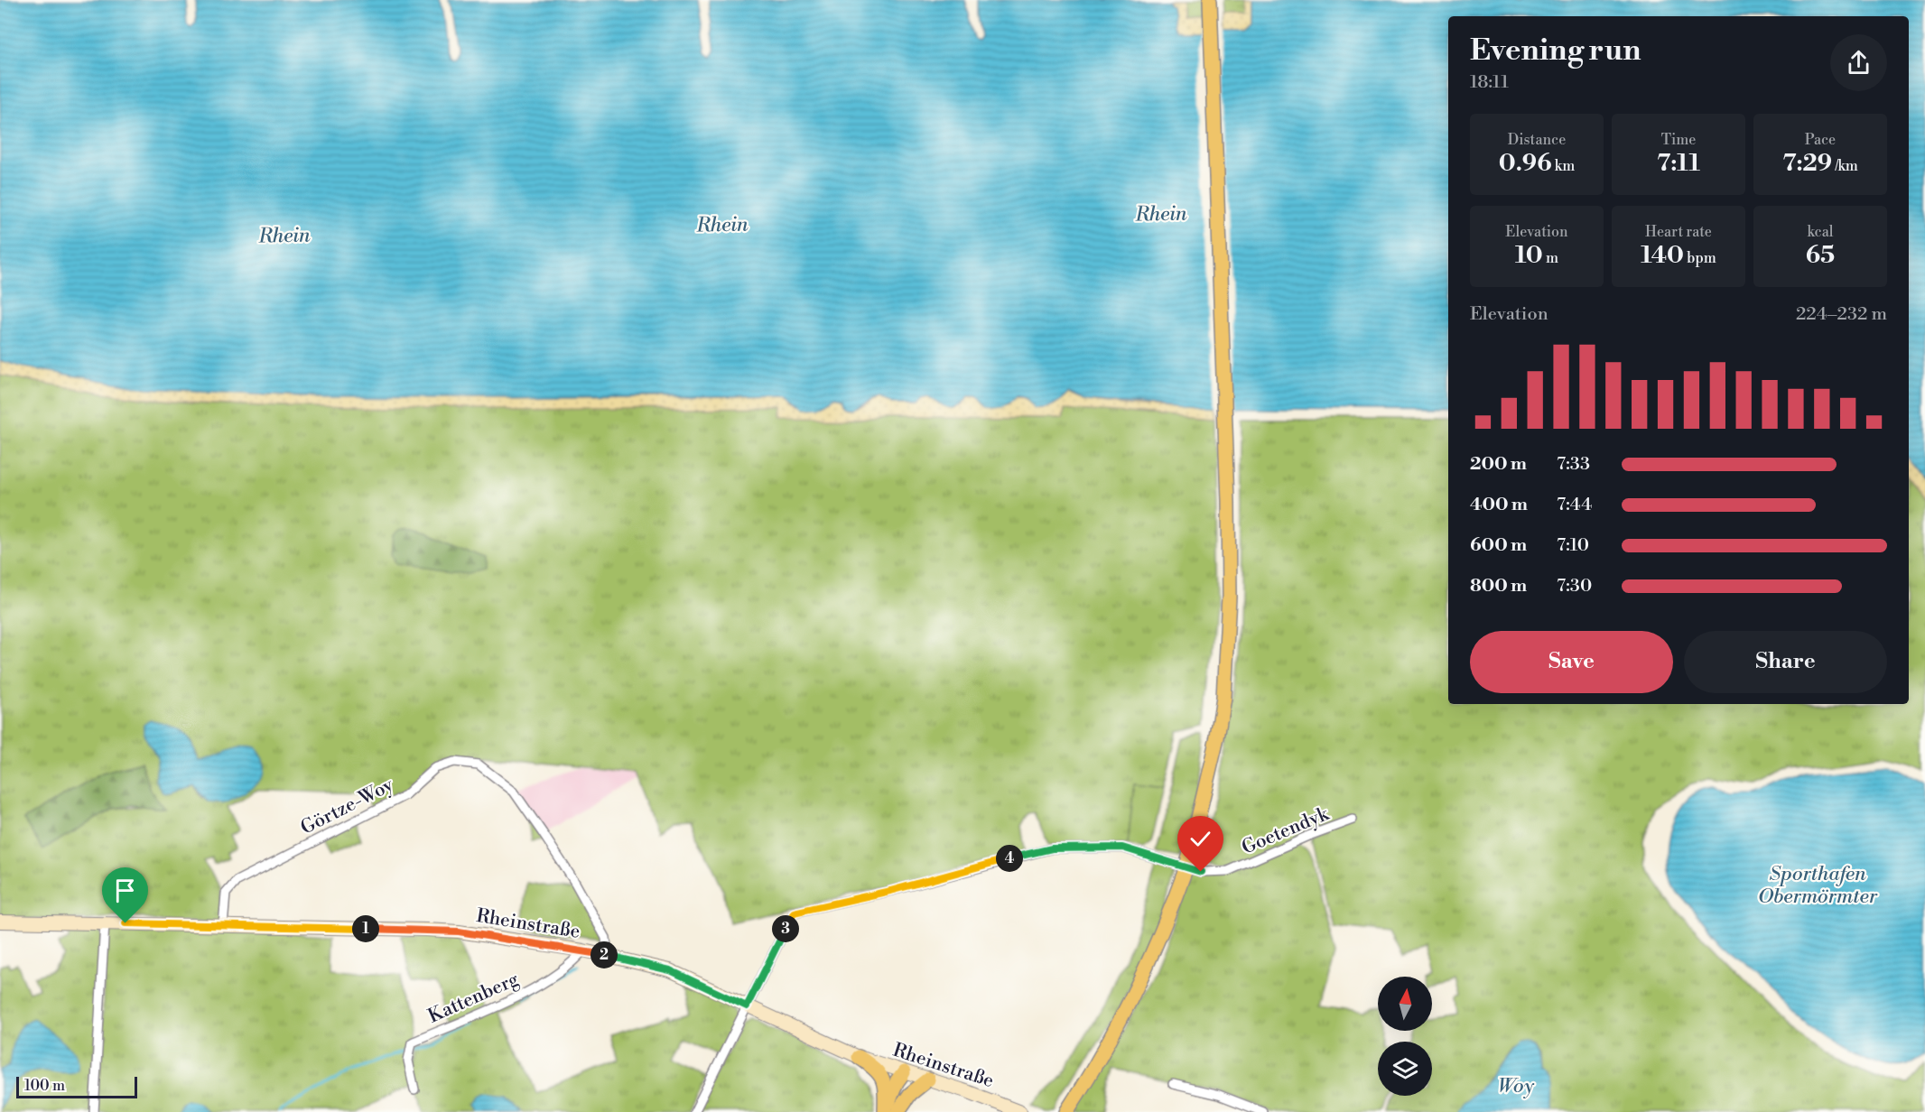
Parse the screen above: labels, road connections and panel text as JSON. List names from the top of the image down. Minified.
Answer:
{"streets":{"main road":["Rheinstraße"],"street":["Görtze-Woy","Goetendyk","Kattenberg"]},"crossings":[["Görtze-Woy","Rheinstraße"],["Goetendyk","Rheinstraße"],["Rheinstraße","Kattenberg"]],"water":["Rhein","Sporthafen Obermörmter","Woy"],"scale_bar":"100 m","north":"top","page":{"heading":["Evening run","18:11"],"stats":[["Distance","0.96 km"],["Time","7:11"],["Pace","7:29 /km"],["Elevation","10 m"],["Heart rate","140 bpm"],["kcal","65"]],"chart":["Elevation","224–232 m"],"list":[{"name":"200 m","note":"7:33"},{"name":"400 m","note":"7:44"},{"name":"600 m","note":"7:10"},{"name":"800 m","note":"7:30"}],"buttons":["Save","Share"],"pins":["4","1","3","2"],"scale":"100 m"}}
